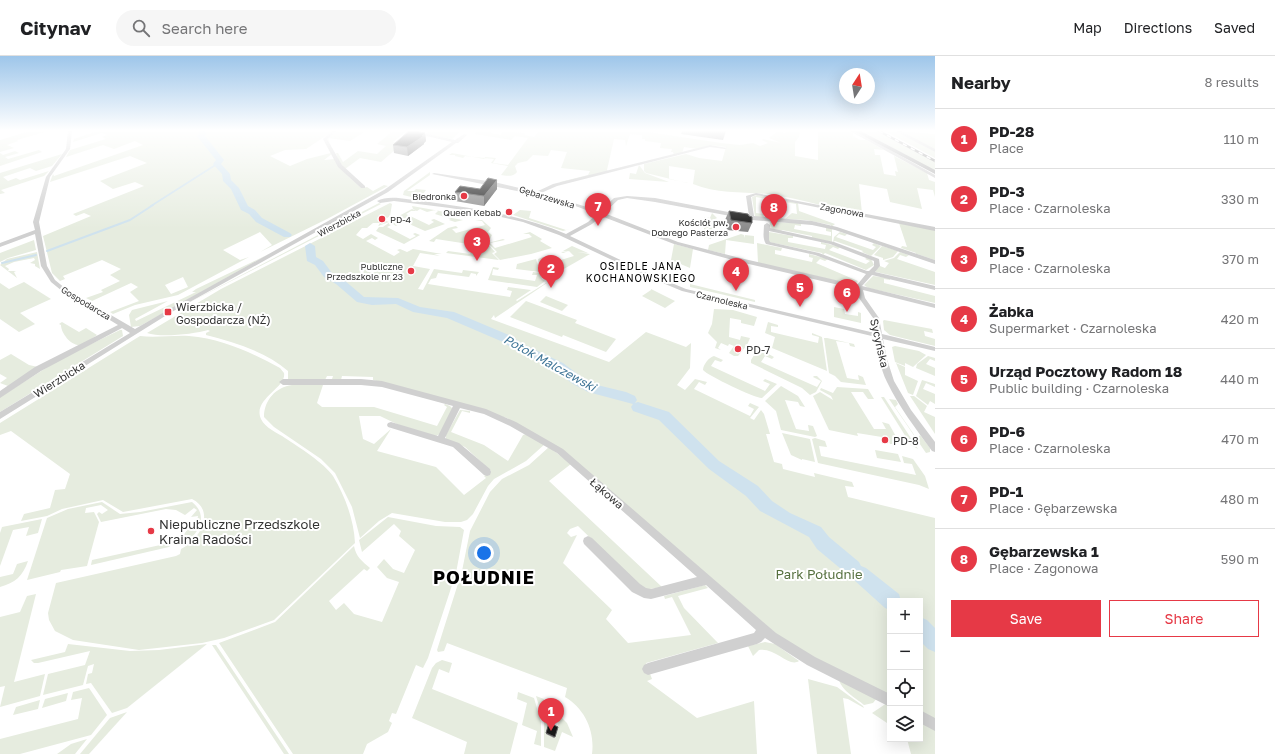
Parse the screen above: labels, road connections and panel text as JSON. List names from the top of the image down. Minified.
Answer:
{"streets":{"street":["Gębarzewska","Zagonowa","Wierzbicka","Czarnoleska","Gospodarcza","Sycyńska","Łąkowa"]},"crossings":[["Gębarzewska","Sycyńska"],["Wierzbicka","Czarnoleska"],["Wierzbicka","Gospodarcza"],["Czarnoleska","Sycyńska"]],"districts":["OSIEDLE JANA KOCHANOWSKIEGO","POŁUDNIE"],"water":["Potok Malczewski"],"parks":["Park Południe"],"places":{"other":["Biedronka","Queen Kebab","PD-4","Kościół pw. Dobrego Pasterza","Publiczne Przedszkole nr 23","PD-7","PD-8","Niepubliczne Przedszkole Kraina Radości"],"transit":["Wierzbicka / Gospodarcza (NŻ)"]},"north":"top","page":{"header":"Citynav","search":"Search here","nav":["Map","Directions","Saved"],"heading":["Nearby","8 results"],"list":[{"mark":"1","name":"PD-28","note":"Place","value":"110 m"},{"mark":"2","name":"PD-3","note":"Place · Czarnoleska","value":"330 m"},{"mark":"3","name":"PD-5","note":"Place · Czarnoleska","value":"370 m"},{"mark":"4","name":"Żabka","note":"Supermarket · Czarnoleska","value":"420 m"},{"mark":"5","name":"Urząd Pocztowy Radom 18","note":"Public building · Czarnoleska","value":"440 m"},{"mark":"6","name":"PD-6","note":"Place · Czarnoleska","value":"470 m"},{"mark":"7","name":"PD-1","note":"Place · Gębarzewska","value":"480 m"},{"mark":"8","name":"Gębarzewska 1","note":"Place · Zagonowa","value":"590 m"}],"pins":["7","8","3","2","4","5","6","1"],"buttons":["Save","Share"],"map_buttons":["+","−"]}}
